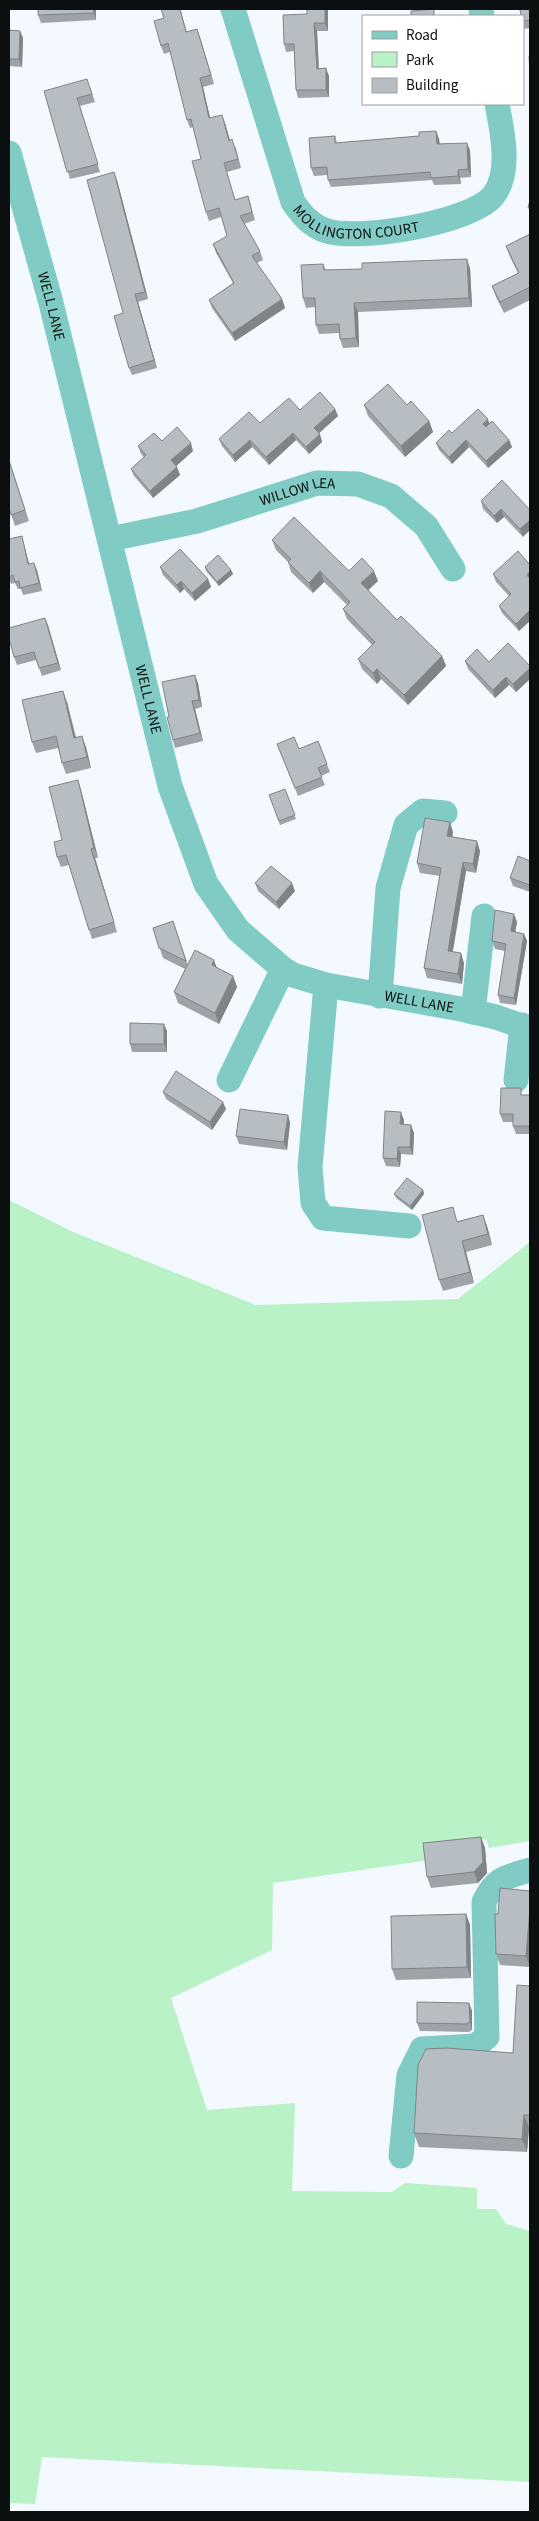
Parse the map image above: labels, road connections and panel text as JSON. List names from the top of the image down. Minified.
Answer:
{"streets":{"street":["MOLLINGTON COURT","WELL LANE","WILLOW LEA"]},"crossings":[["WELL LANE","WILLOW LEA"]],"legend":["Road","Park","Building"]}
